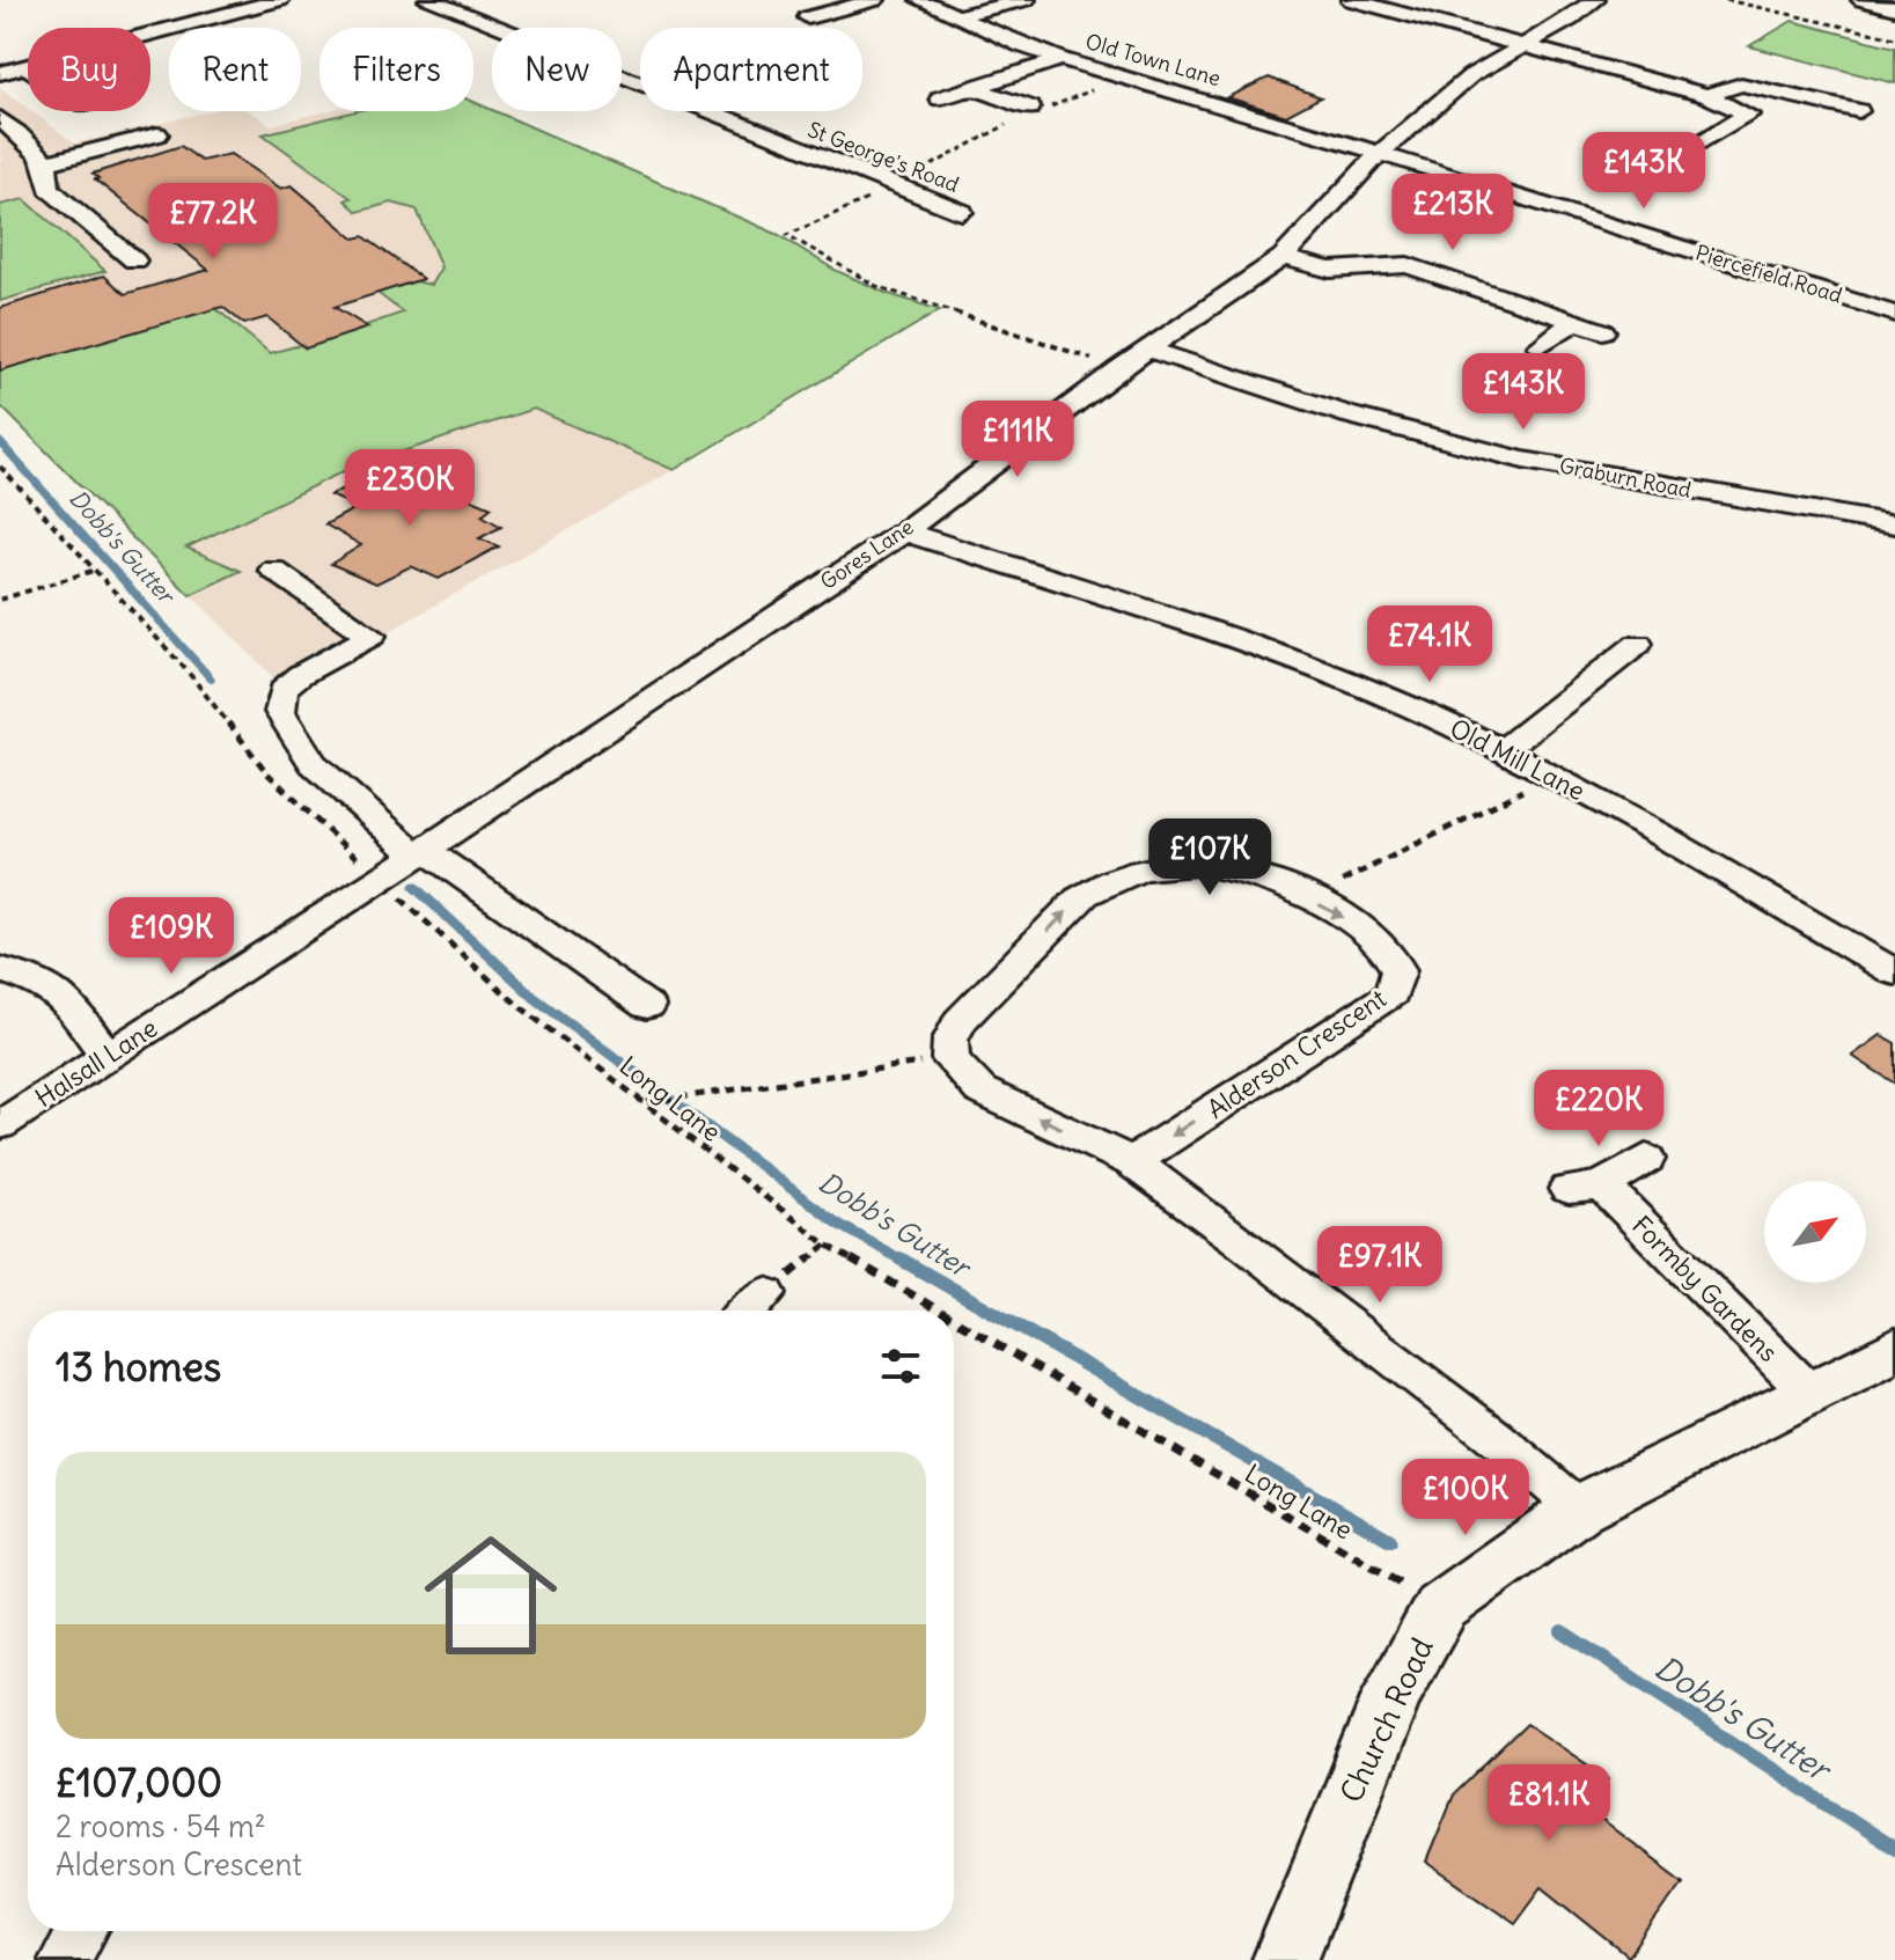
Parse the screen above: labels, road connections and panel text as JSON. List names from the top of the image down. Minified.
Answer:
{"streets":{"main road":["Church Road"],"street":["Old Town Lane","St George's Road","Piercefield Road","Graburn Road","Gores Lane","Old Mill Lane","Alderson Crescent","Halsall Lane","Formby Gardens"],"path":["Long Lane"]},"crossings":[["Old Town Lane","Piercefield Road"],["Old Town Lane","Gores Lane"],["Piercefield Road","Gores Lane"],["Graburn Road","Gores Lane"],["Gores Lane","Old Mill Lane"],["Gores Lane","Halsall Lane"],["Gores Lane","Long Lane"],["Halsall Lane","Long Lane"],["Long Lane","Church Road"],["Formby Gardens","Church Road"]],"water":["Dobb's Gutter"],"north":"top right","page":{"chip":["Buy","Rent","Filters","New","Apartment"],"price":["£143K","£213K","£77.2K","£143K","£111K","£230K","£74.1K","£107K","£109K","£220K","£97.1K","£100K","£81.1K"],"heading":"13 homes","list":[{"name":"£107,000","note":"2 rooms · 54 m² · Alderson Crescent"}]}}
